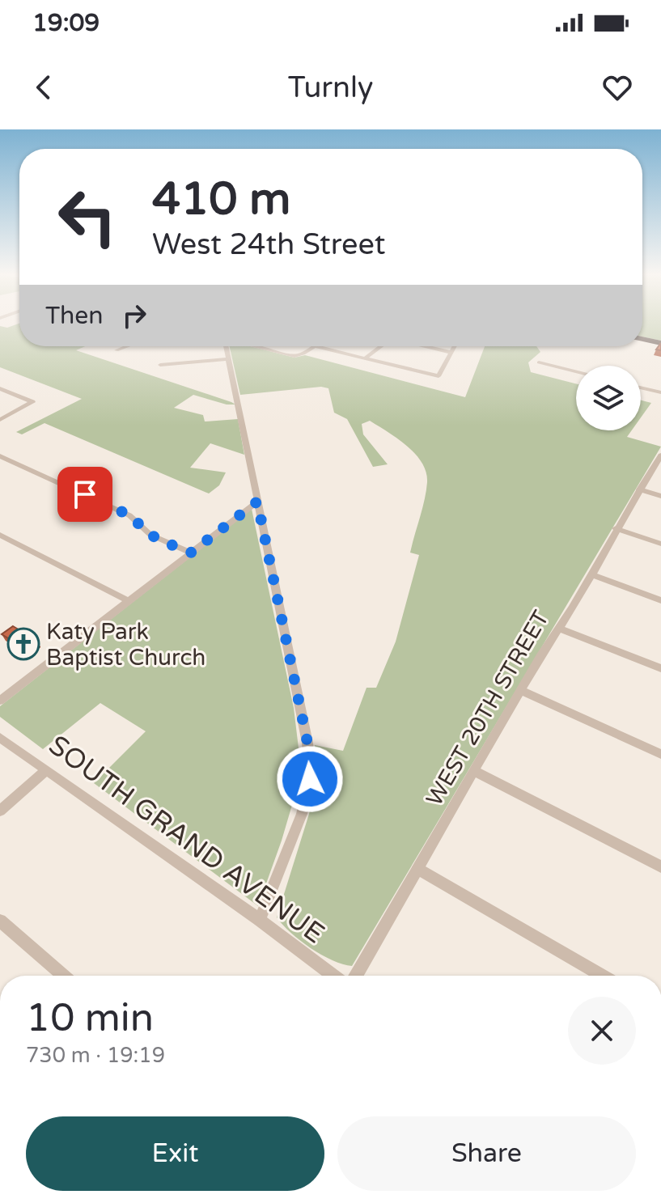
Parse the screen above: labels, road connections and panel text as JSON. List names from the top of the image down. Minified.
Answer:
{"streets":{"street":["WEST 20TH STREET","SOUTH GRAND AVENUE"]},"places":{"church":["Katy Park Baptist Church"]},"page":{"status":"19:09","header":"Turnly","turn":["410 m","West 24th Street"],"then":"Then","heading":["10 min","730 m · 19:19"],"buttons":["Exit","Share"]}}
